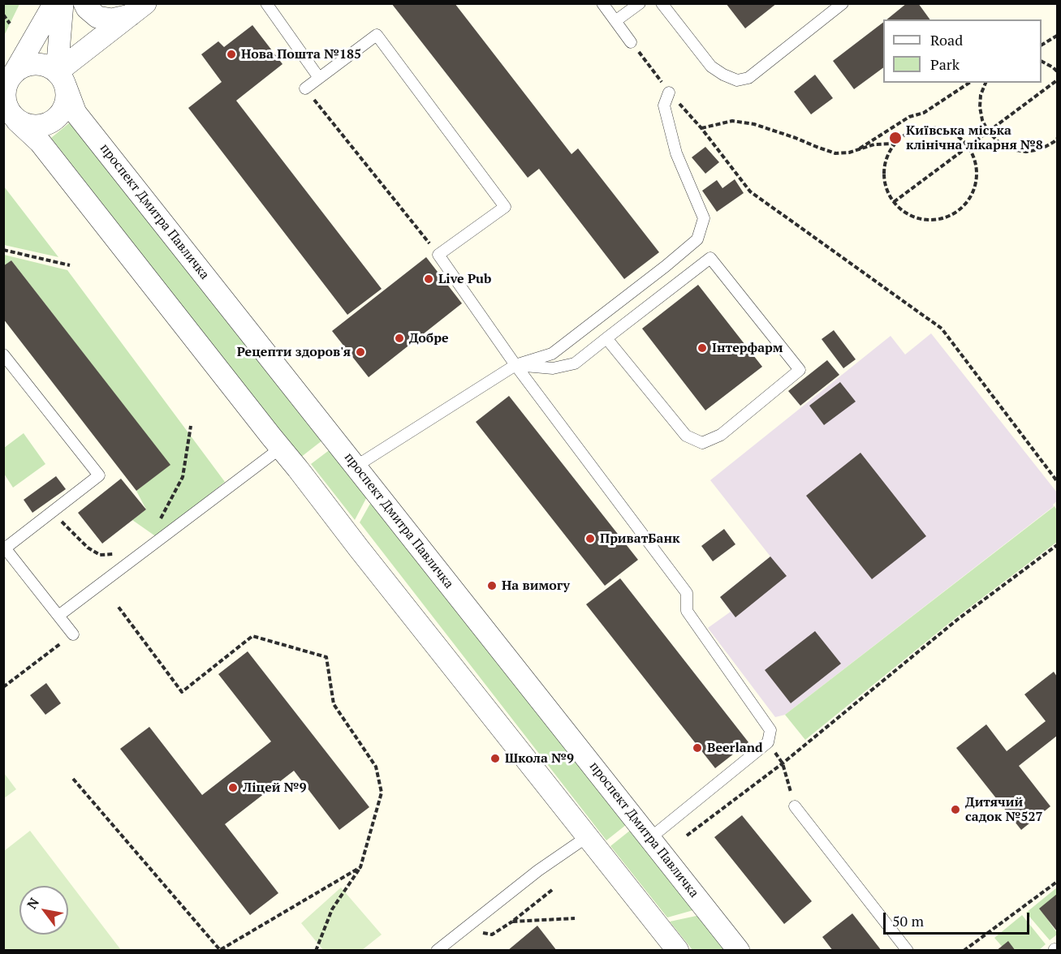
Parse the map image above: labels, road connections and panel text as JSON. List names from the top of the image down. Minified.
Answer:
{"streets":{"street":["проспект Дмитра Павличка"]},"places":["Нова Пошта №185","Київська міська клінічна лікарня №8","Live Pub","Добре","Інтерфарм","Рецепти здоров'я","ПриватБанк","На вимогу","Beerland","Школа №9","Ліцей №9","Дитячий садок №527"],"legend":["Road","Park"],"scale_bar":"50 m","north":"top left"}
